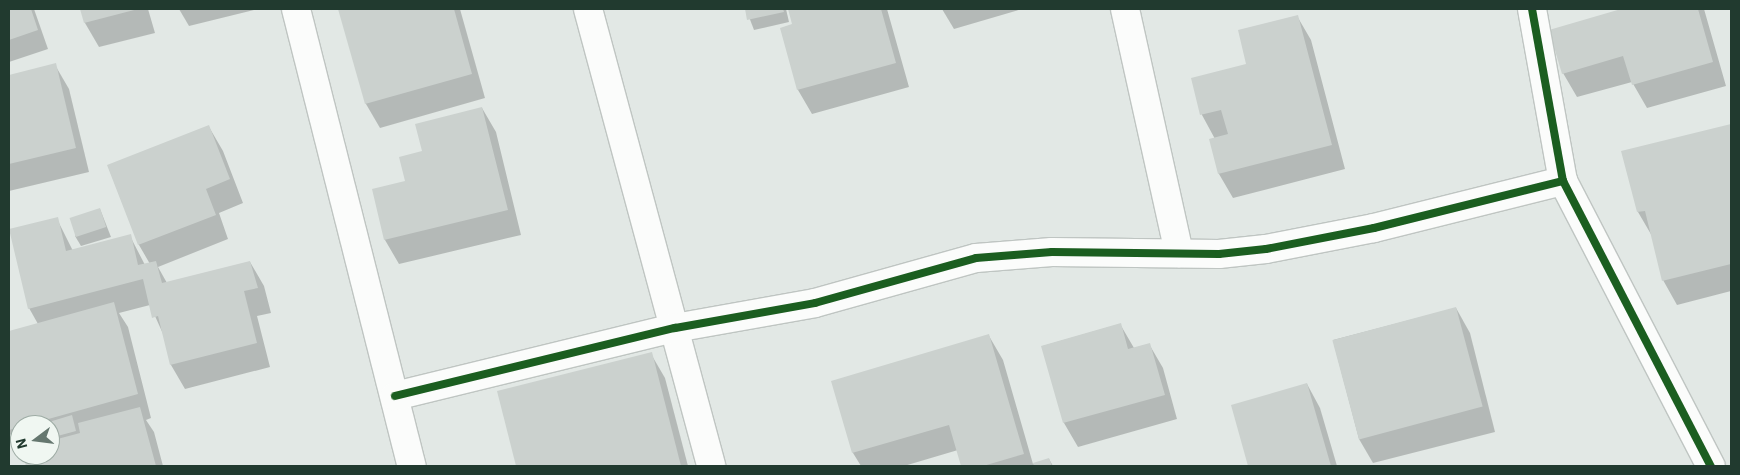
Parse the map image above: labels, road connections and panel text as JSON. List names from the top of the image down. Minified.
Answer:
{"north":"left"}
